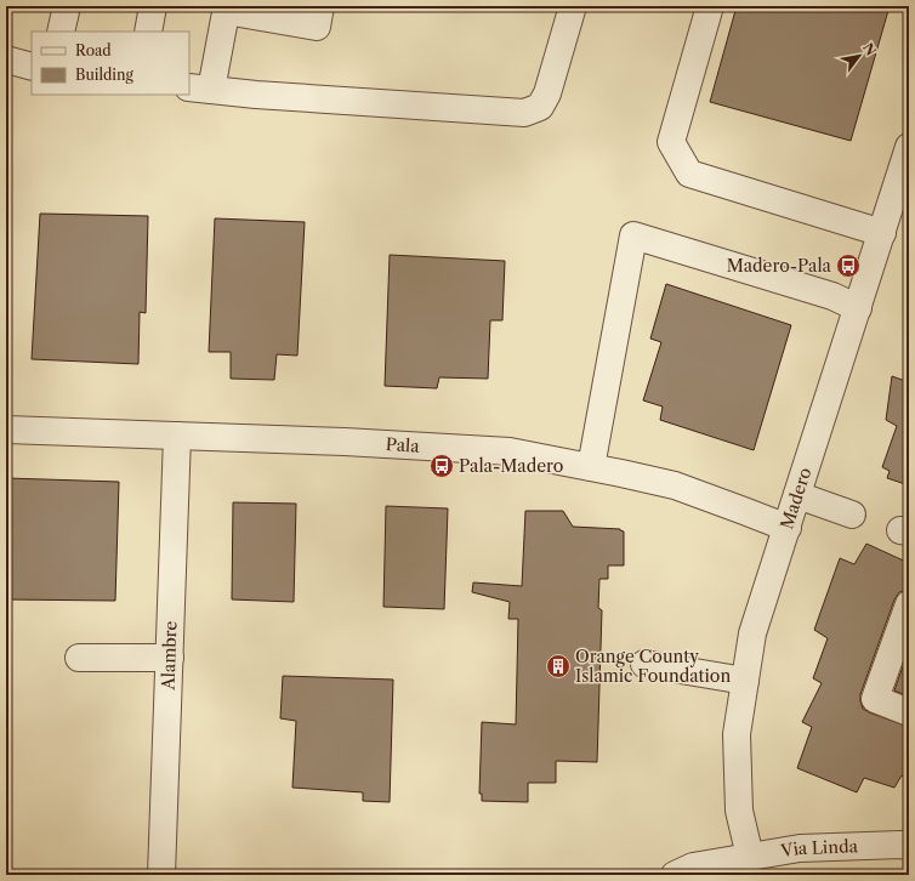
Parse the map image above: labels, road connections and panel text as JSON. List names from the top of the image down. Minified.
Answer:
{"streets":{"street":["Pala","Madero","Alambre","Via Linda"]},"crossings":[["Pala","Madero"],["Pala","Alambre"],["Madero","Via Linda"]],"places":{"bus stop":["Madero-Pala","Pala-Madero"],"building":["Orange County Islamic Foundation"]},"legend":["Road","Building"],"north":"top right"}
